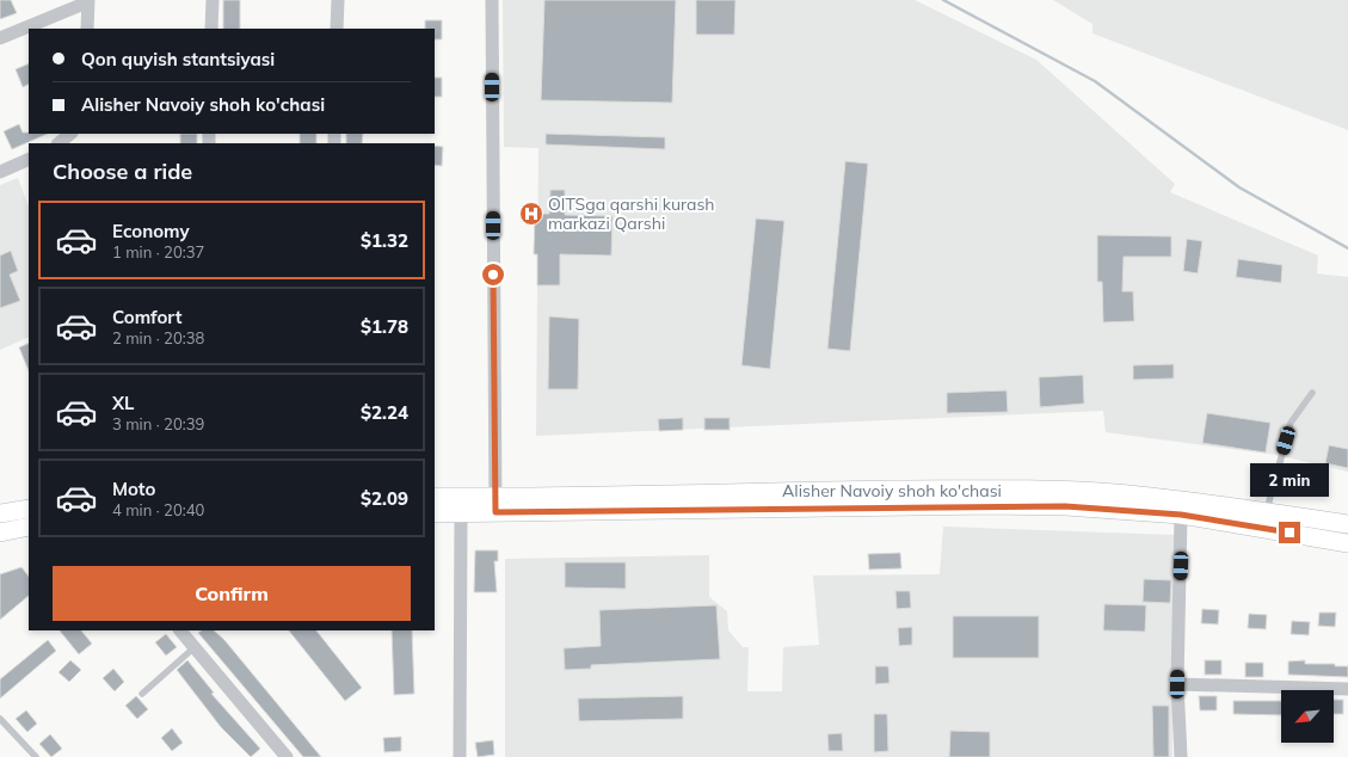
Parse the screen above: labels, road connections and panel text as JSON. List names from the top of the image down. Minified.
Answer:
{"streets":{"main road":["Alisher Navoiy shoh ko'chasi"]},"places":{"hospital":["OITSga qarshi kurash markazi Qarshi"]},"north":"bottom left","page":{"banner":["Qon quyish stantsiyasi","Alisher Navoiy shoh ko'chasi"],"heading":"Choose a ride","list":[{"name":"Economy","note":"1 min · 20:37","value":"$1.32"},{"name":"Comfort","note":"2 min · 20:38","value":"$1.78"},{"name":"XL","note":"3 min · 20:39","value":"$2.24"},{"name":"Moto","note":"4 min · 20:40","value":"$2.09"}],"bubble":"2 min","buttons":"Confirm"}}
